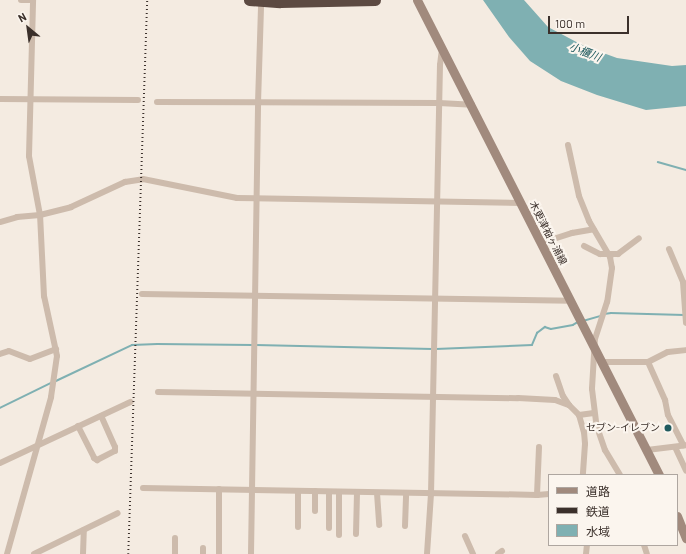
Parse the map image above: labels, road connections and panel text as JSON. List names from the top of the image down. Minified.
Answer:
{"streets":{"main road":["木更津袖ヶ浦線"]},"water":["小櫃川"],"places":["セブン-イレブン"],"legend":["道路","鉄道","水域"],"scale_bar":"100 m","north":"top left"}
